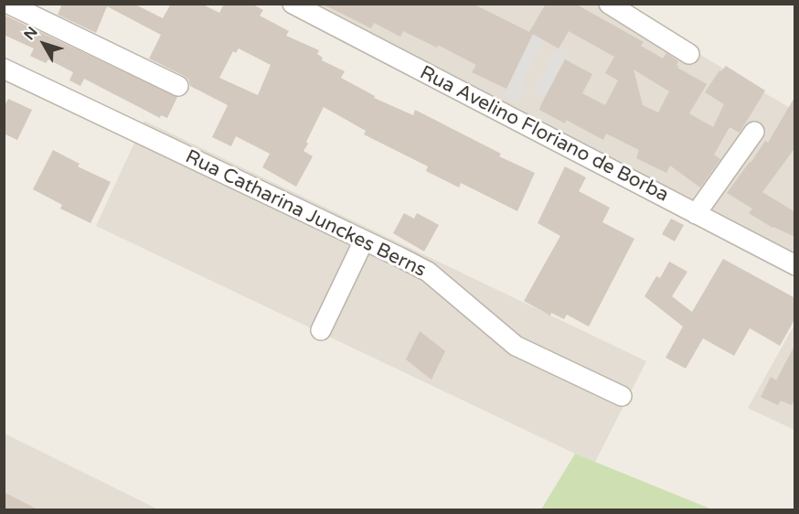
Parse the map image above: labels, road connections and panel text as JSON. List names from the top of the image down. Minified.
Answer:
{"streets":{"street":["Rua Avelino Floriano de Borba","Rua Catharina Junckes Berns"]},"north":"top left"}
